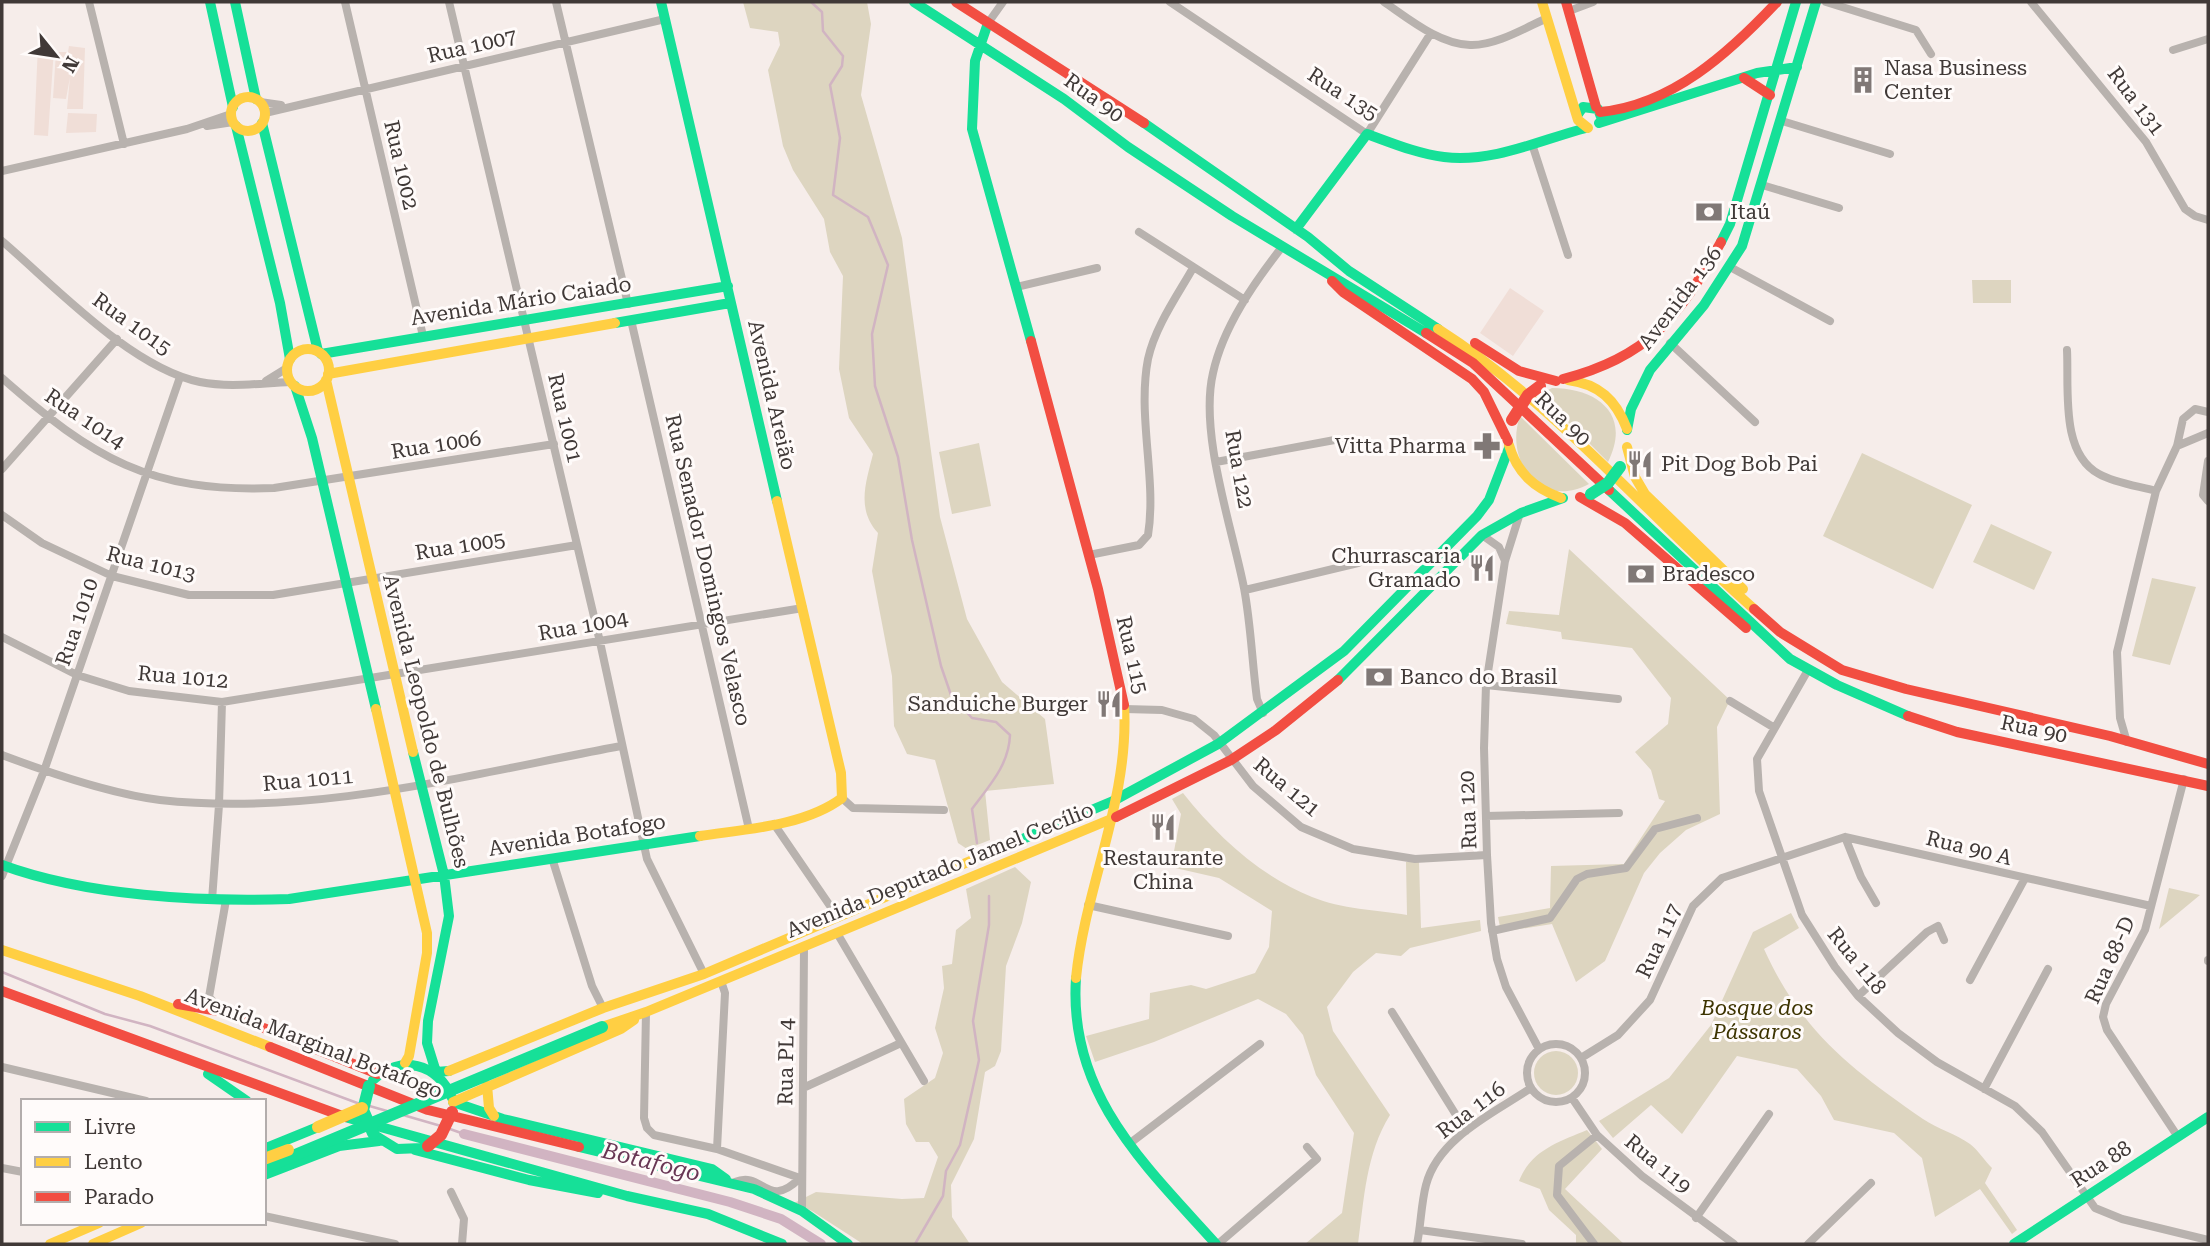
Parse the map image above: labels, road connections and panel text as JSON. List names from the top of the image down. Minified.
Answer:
{"streets":{"main road":["Rua 135","Rua 90","Avenida 136","Avenida Mário Caiado","Avenida Areião","Rua 115","Avenida Leopoldo de Bulhões","Avenida Botafogo","Avenida Deputado Jamel Cecílio","Avenida Marginal Botafogo","Rua 88"],"street":["Rua 1007","Rua 131","Rua 1002","Rua 1015","Rua 1001","Rua 1014","Rua 1006","Rua 122","Rua 1005","Rua 1013","Rua Senador Domingos Velasco","Rua 1010","Rua 1004","Rua 1012","Rua 1011","Rua 121","Rua 120","Rua 90 A","Rua 117","Rua 88-D","Rua 118","Rua PL 4","Rua 116","Rua 119"]},"crossings":[["Rua 1007","Rua 1002"],["Rua 1007","Avenida Areião"],["Rua 1007","Rua 1001"],["Rua 90","Rua 122"],["Rua 90","Rua 115"],["Rua 90","Rua 88-D"],["Rua 90","Rua 118"],["Rua 1002","Avenida Mário Caiado"],["Avenida 136","Avenida Deputado Jamel Cecílio"],["Avenida Mário Caiado","Rua 1015"],["Avenida Mário Caiado","Avenida Areião"],["Avenida Mário Caiado","Rua 1001"],["Avenida Mário Caiado","Rua Senador Domingos Velasco"],["Avenida Mário Caiado","Avenida Leopoldo de Bulhões"],["Rua 1015","Rua 1010"],["Rua 1015","Avenida Leopoldo de Bulhões"],["Avenida Areião","Rua 1004"],["Avenida Areião","Avenida Botafogo"],["Rua 1001","Rua 1006"],["Rua 1001","Rua 1005"],["Rua 1001","Rua 1004"],["Rua 1001","Rua 1011"],["Rua 1001","Avenida Botafogo"],["Rua 1001","Avenida Deputado Jamel Cecílio"],["Rua 1014","Rua 1006"],["Rua 1014","Rua 1010"],["Rua 1014","Avenida Leopoldo de Bulhões"],["Rua 1006","Avenida Leopoldo de Bulhões"],["Rua 122","Avenida Deputado Jamel Cecílio"],["Rua 1005","Rua 1013"],["Rua 1005","Avenida Leopoldo de Bulhões"],["Rua 1013","Rua 1010"],["Rua 1013","Avenida Leopoldo de Bulhões"],["Rua Senador Domingos Velasco","Rua 1004"],["Rua Senador Domingos Velasco","Avenida Botafogo"],["Rua 1010","Rua 1012"],["Rua 1010","Rua 1011"],["Rua 1010","Avenida Botafogo"],["Rua 1004","Rua 1012"],["Rua 1004","Avenida Leopoldo de Bulhões"],["Rua 115","Rua 121"],["Rua 115","Avenida Deputado Jamel Cecílio"],["Rua 1012","Avenida Leopoldo de Bulhões"],["Avenida Leopoldo de Bulhões","Rua 1011"],["Avenida Leopoldo de Bulhões","Avenida Botafogo"],["Avenida Leopoldo de Bulhões","Avenida Deputado Jamel Cecílio"],["Rua 121","Rua 120"],["Rua 121","Avenida Deputado Jamel Cecílio"],["Rua 120","Avenida Deputado Jamel Cecílio"],["Rua 120","Rua 117"],["Rua 120","Rua 116"],["Rua 120","Rua 119"],["Rua 90 A","Rua 88-D"],["Avenida Deputado Jamel Cecílio","Rua PL 4"],["Rua 117","Rua 118"],["Rua 117","Rua 116"],["Rua 117","Rua 119"],["Rua 88-D","Rua 88"],["Rua 118","Rua 88"],["Avenida Marginal Botafogo","Rua PL 4"],["Rua 116","Rua 119"]],"water":["Botafogo"],"parks":["Bosque dos Pássaros"],"places":{"building":["Nasa Business Center"],"bank":["Itaú","Bradesco","Banco do Brasil"],"pharmacy":["Vitta Pharma"],"restaurant":["Pit Dog Bob Pai","Churrascaria Gramado","Sanduiche Burger","Restaurante China"]},"legend":["Livre","Lento","Parado"],"north":"bottom right"}
